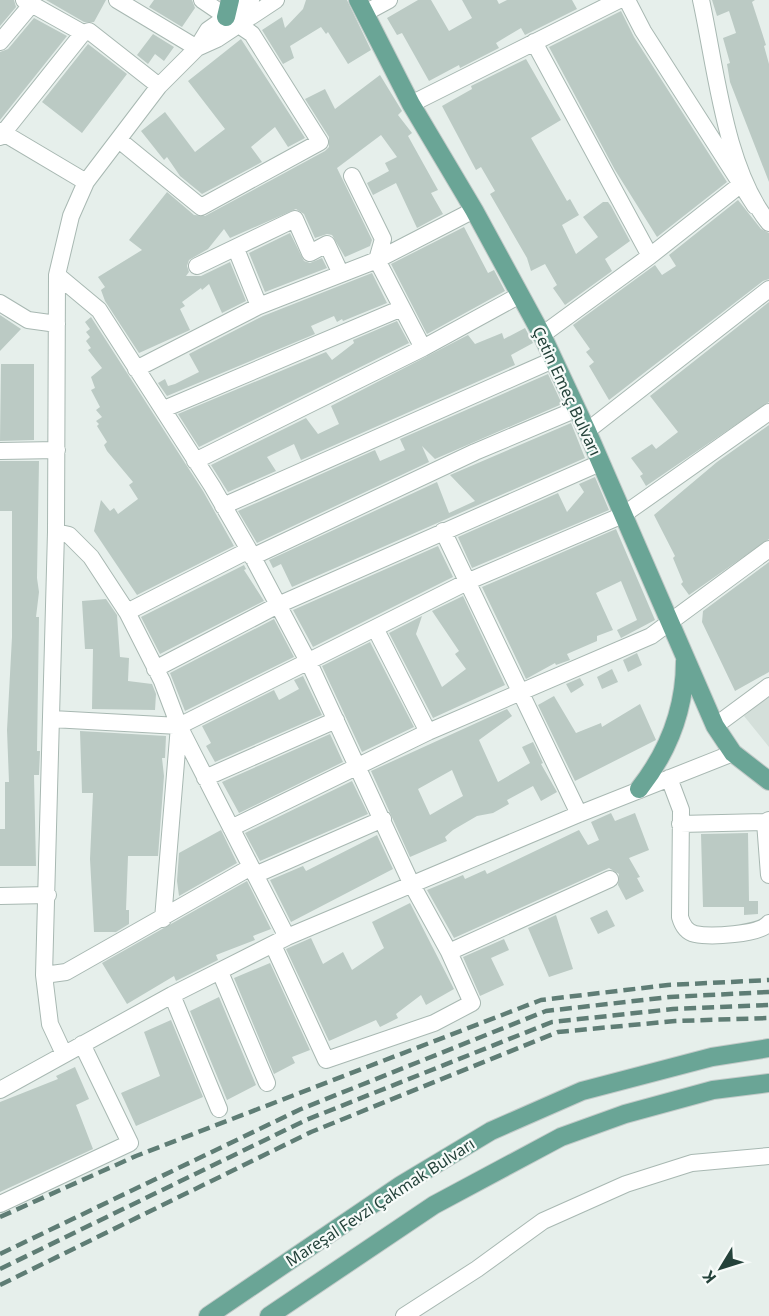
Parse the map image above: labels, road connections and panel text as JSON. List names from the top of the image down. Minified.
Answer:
{"streets":{"main road":["Çetin Emeç Bulvarı","Mareşal Fevzi Çakmak Bulvarı"]},"north":"bottom left"}
